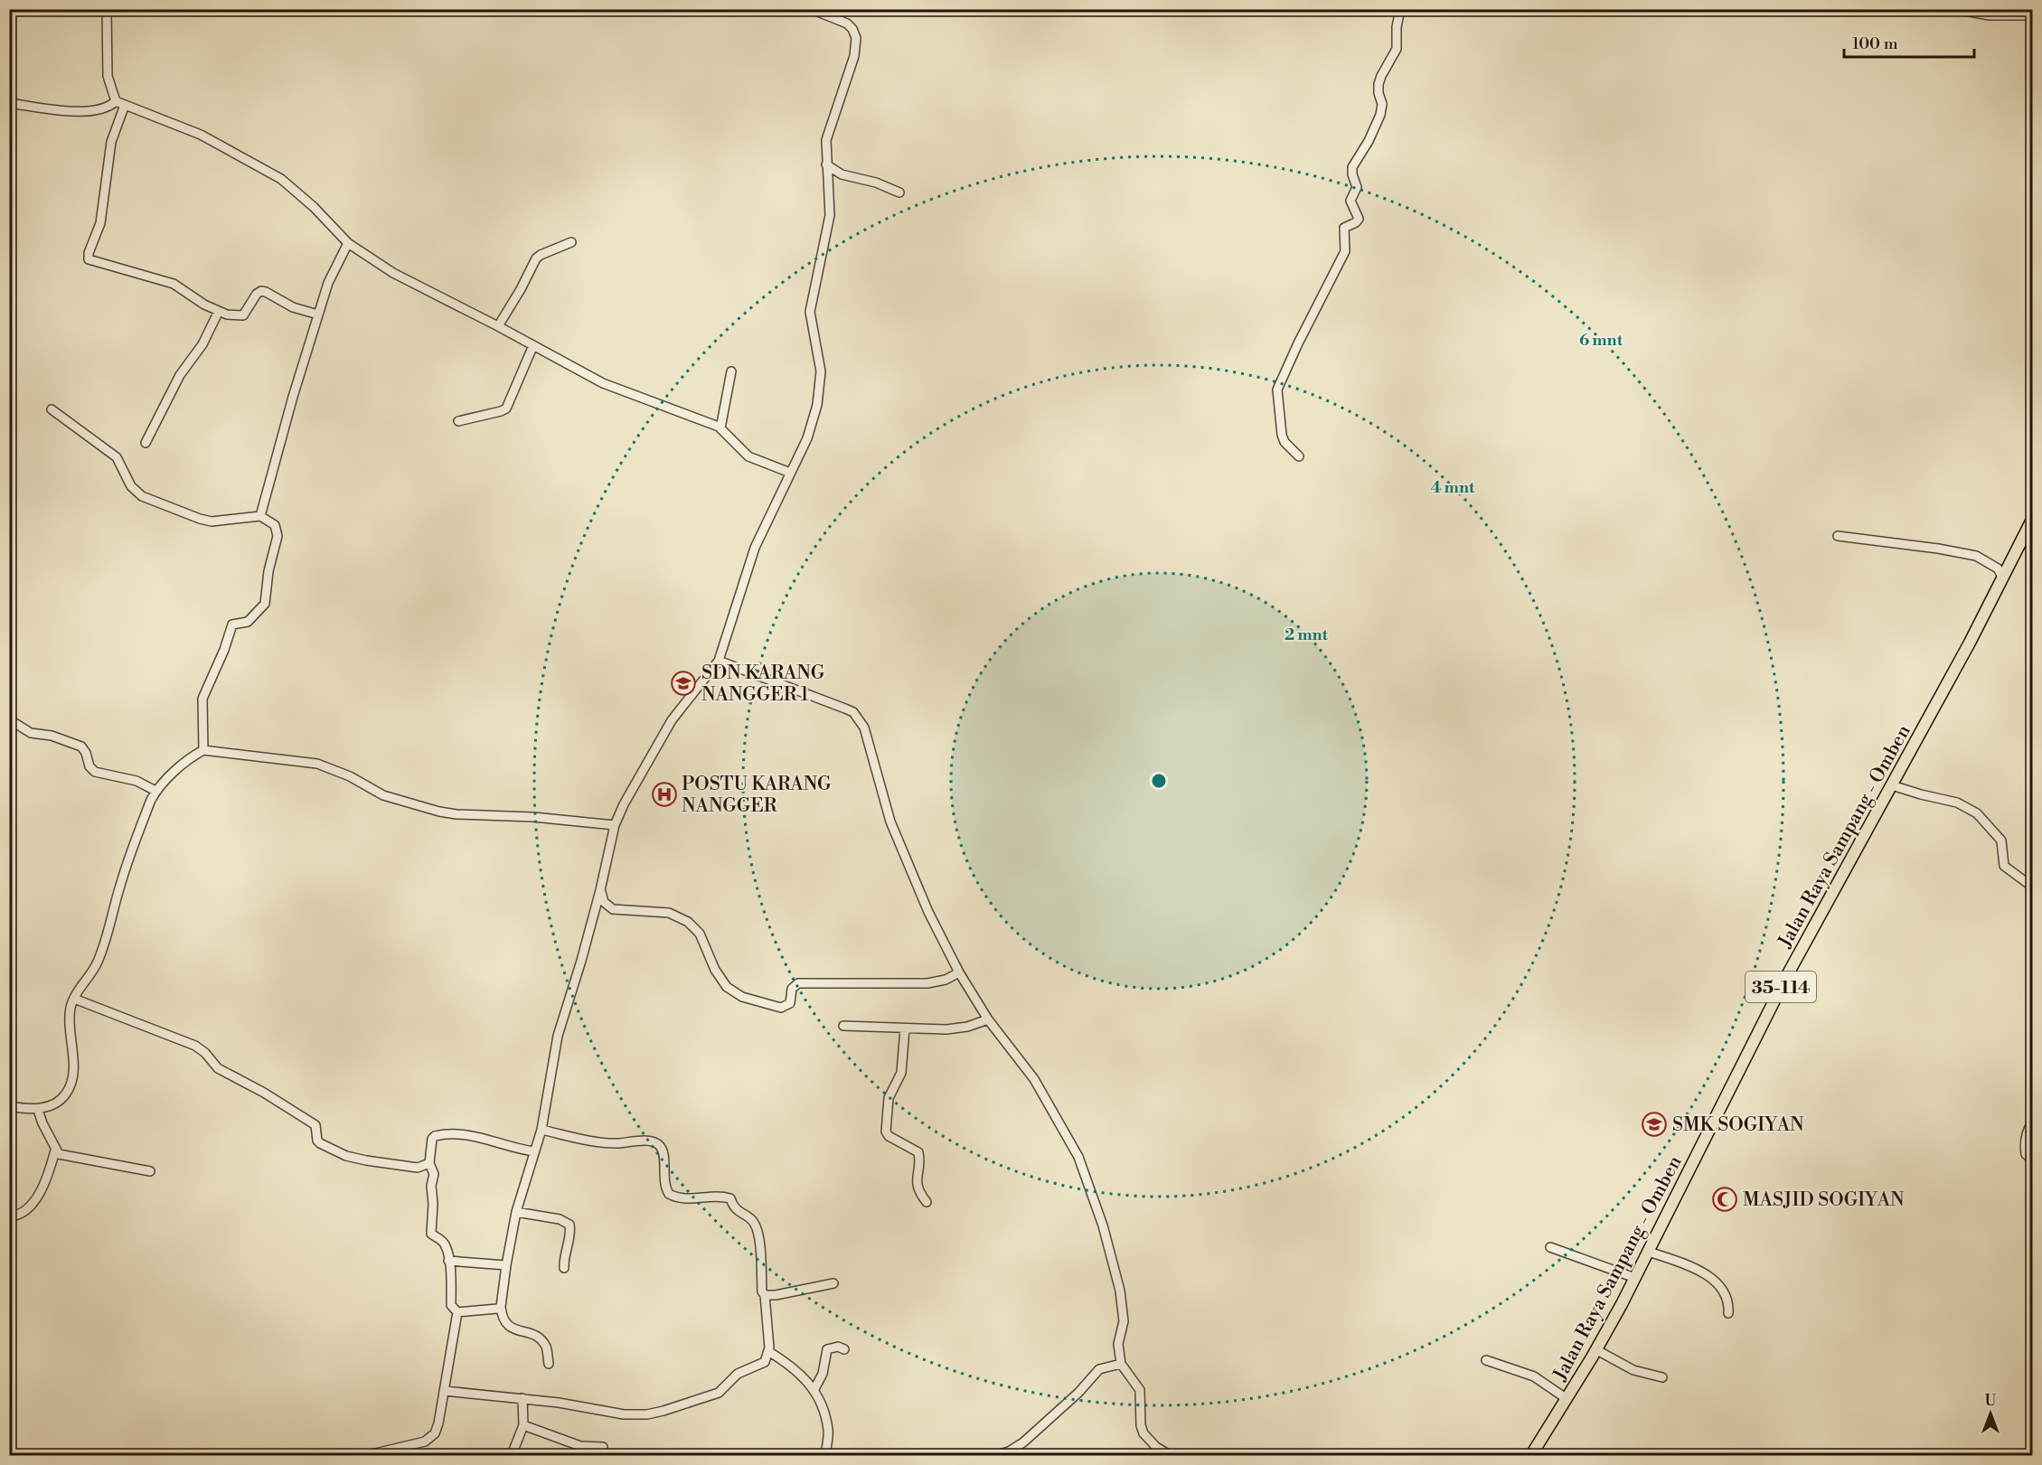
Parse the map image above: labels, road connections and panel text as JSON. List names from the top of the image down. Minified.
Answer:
{"streets":{"main road":["Jalan Raya Sampang - Omben","35-114"]},"places":{"school or university":["SDN KARANG NANGGER 1","SMK SOGIYAN"],"hospital":["POSTU KARANG NANGGER"],"mosque":["MASJID SOGIYAN"]},"scale_bar":"100 m","north":"top","rings":["6 mnt","4 mnt","2 mnt"]}
